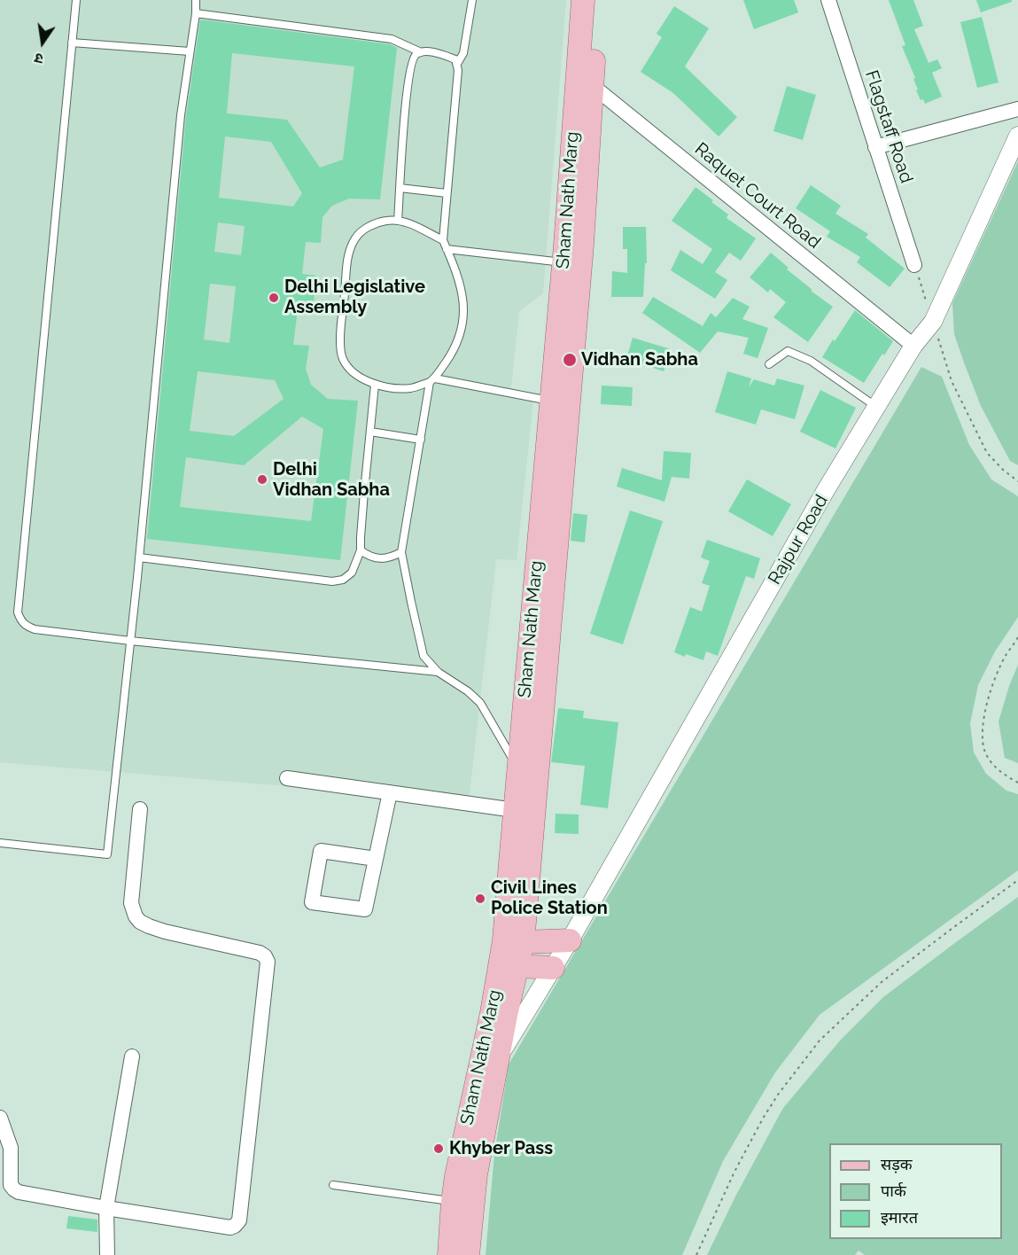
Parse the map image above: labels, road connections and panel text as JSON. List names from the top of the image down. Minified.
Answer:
{"streets":{"main road":["Sham Nath Marg"],"street":["Flagstaff Road","Raquet Court Road","Rajpur Road"]},"crossings":[["Raquet Court Road","Sham Nath Marg"],["Raquet Court Road","Rajpur Road"],["Sham Nath Marg","Rajpur Road"]],"places":["Delhi Legislative Assembly","Vidhan Sabha","Delhi Vidhan Sabha","Civil Lines Police Station","Khyber Pass"],"legend":["सड़क","पार्क","इमारत"],"north":"bottom"}
